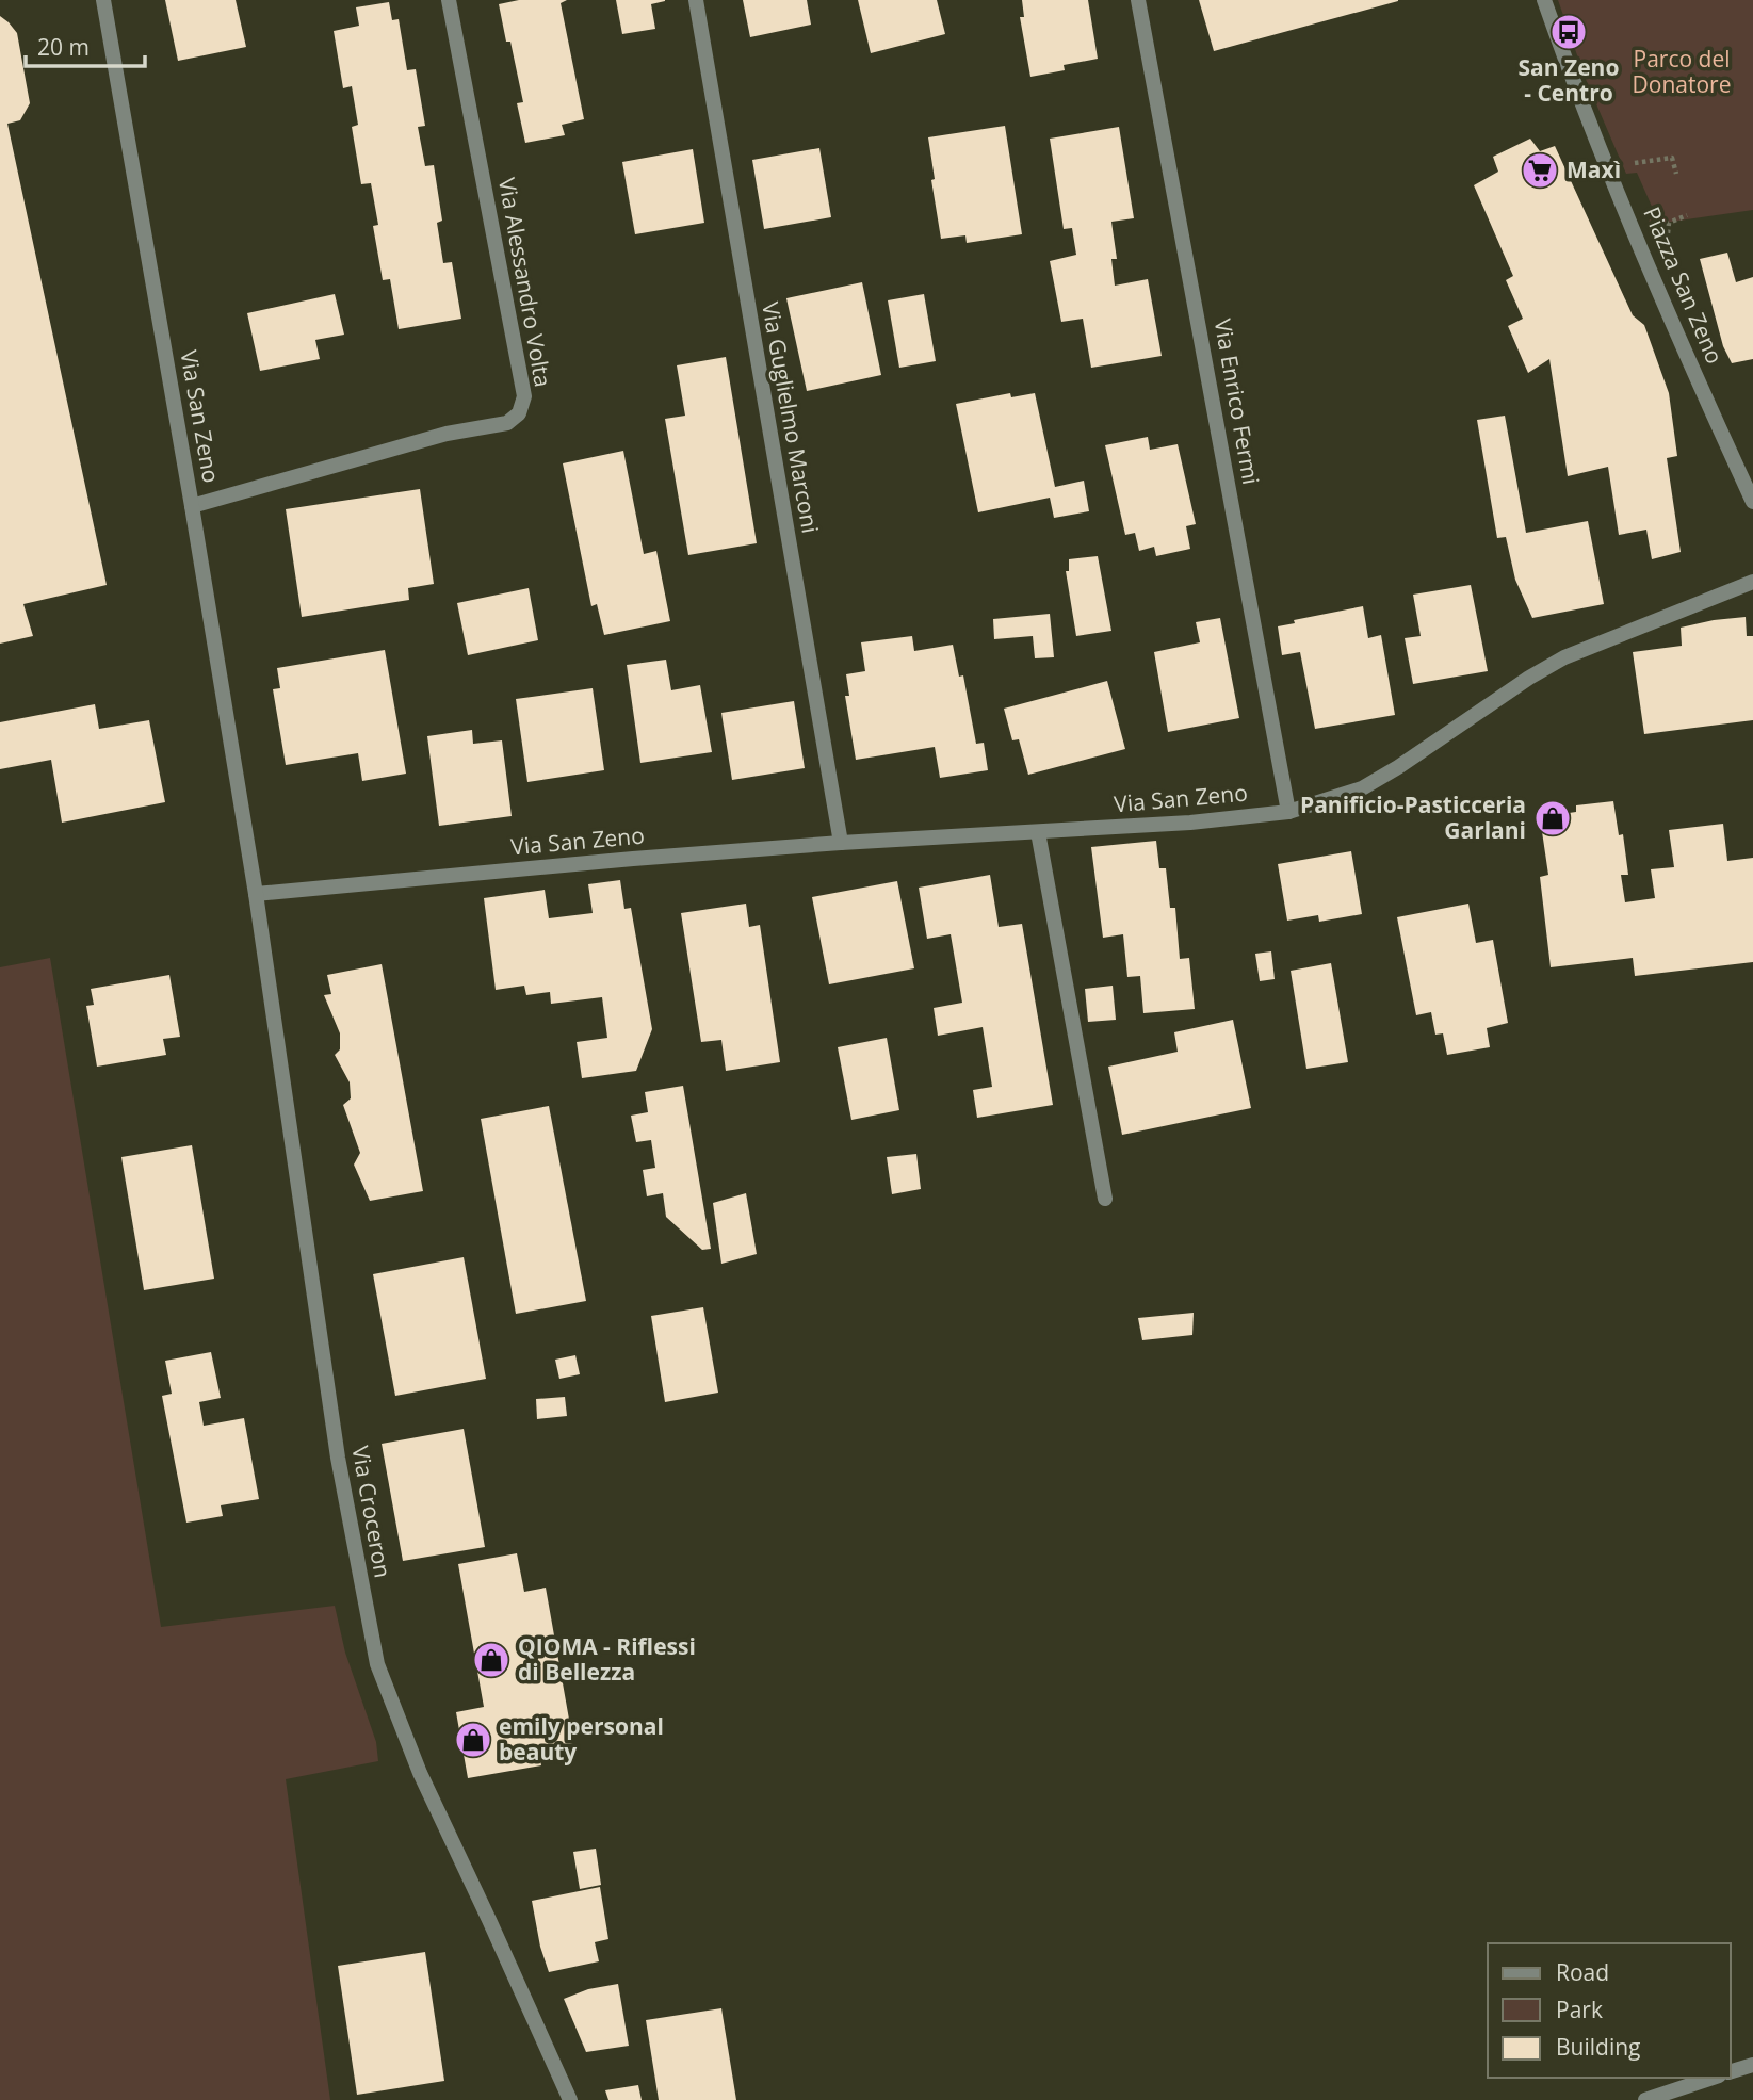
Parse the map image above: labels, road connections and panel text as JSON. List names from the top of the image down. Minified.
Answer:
{"streets":{"street":["Via Alessandro Volta","Piazza San Zeno","Via Enrico Fermi","Via San Zeno","Via Guglielmo Marconi","Via Croceron"]},"crossings":[["Via Alessandro Volta","Via San Zeno"],["Via Enrico Fermi","Via San Zeno"],["Via San Zeno","Via Guglielmo Marconi"],["Via San Zeno","Via Croceron"]],"parks":["Parco del Donatore"],"places":{"bus stop":["San Zeno - Centro"],"supermarket":["Maxì"],"shop":["Panificio-Pasticceria Garlani","QIOMA - Riflessi di Bellezza","emily personal beauty"]},"legend":["Road","Park","Building"],"scale_bar":"20 m"}
